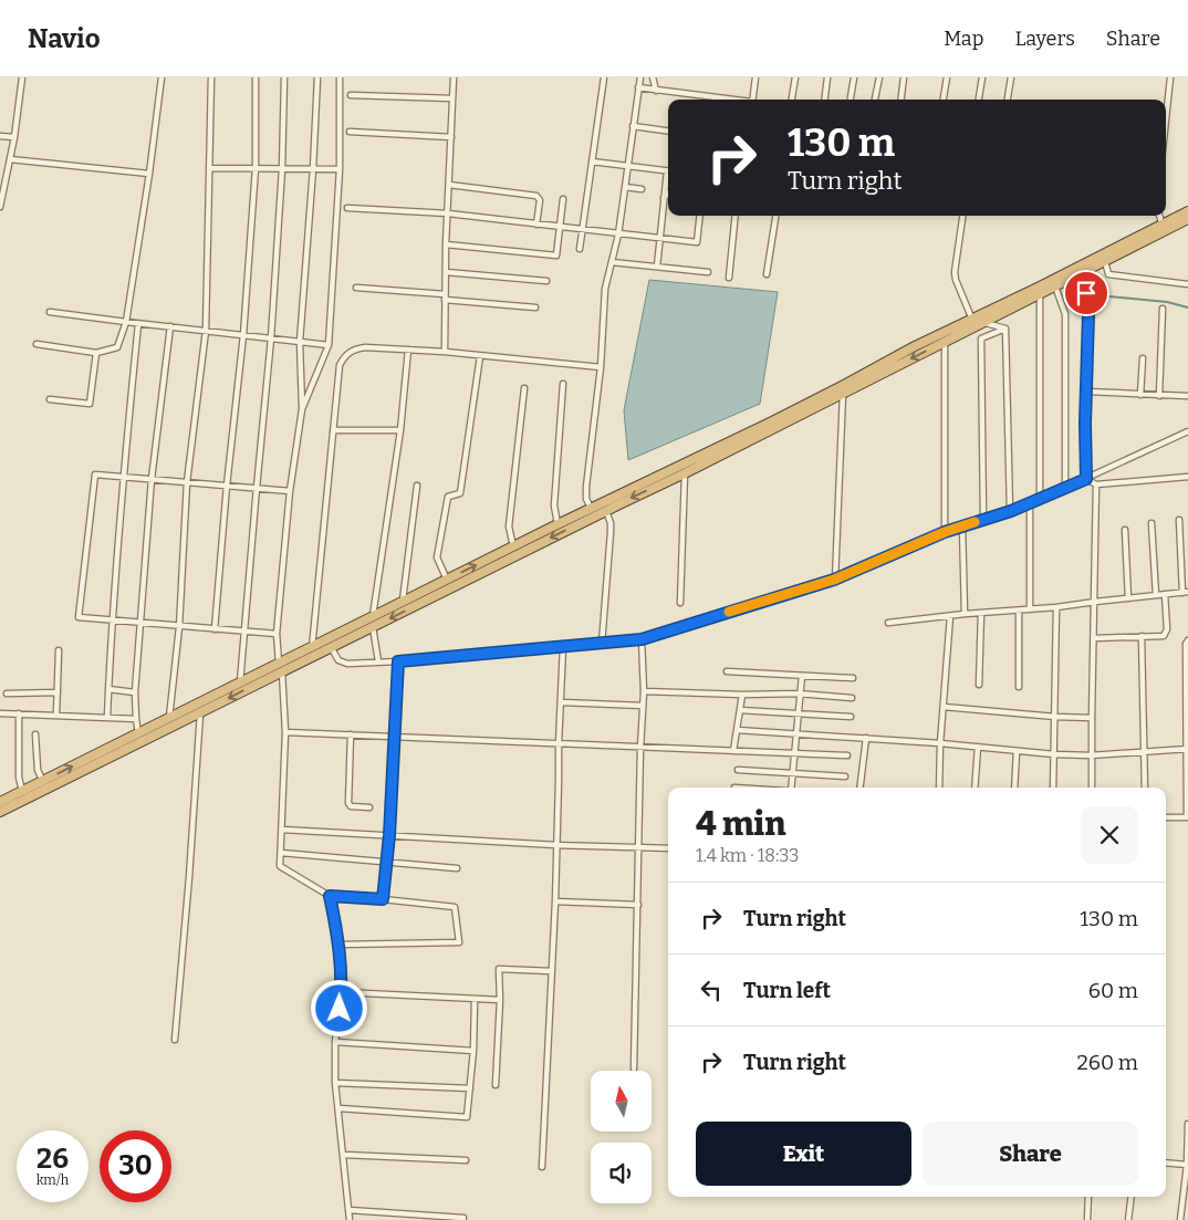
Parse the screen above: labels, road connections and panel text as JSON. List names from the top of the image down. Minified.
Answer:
{"north":"top","page":{"header":"Navio","nav":["Map","Layers","Share"],"turn":["130 m","Turn right"],"heading":["4 min","1.4 km · 18:33"],"list":[{"name":"Turn right","value":"130 m"},{"name":"Turn left","value":"60 m"},{"name":"Turn right","value":"260 m"}],"buttons":["Exit","Share"],"speed":"26 km/h","limit":"30"}}
